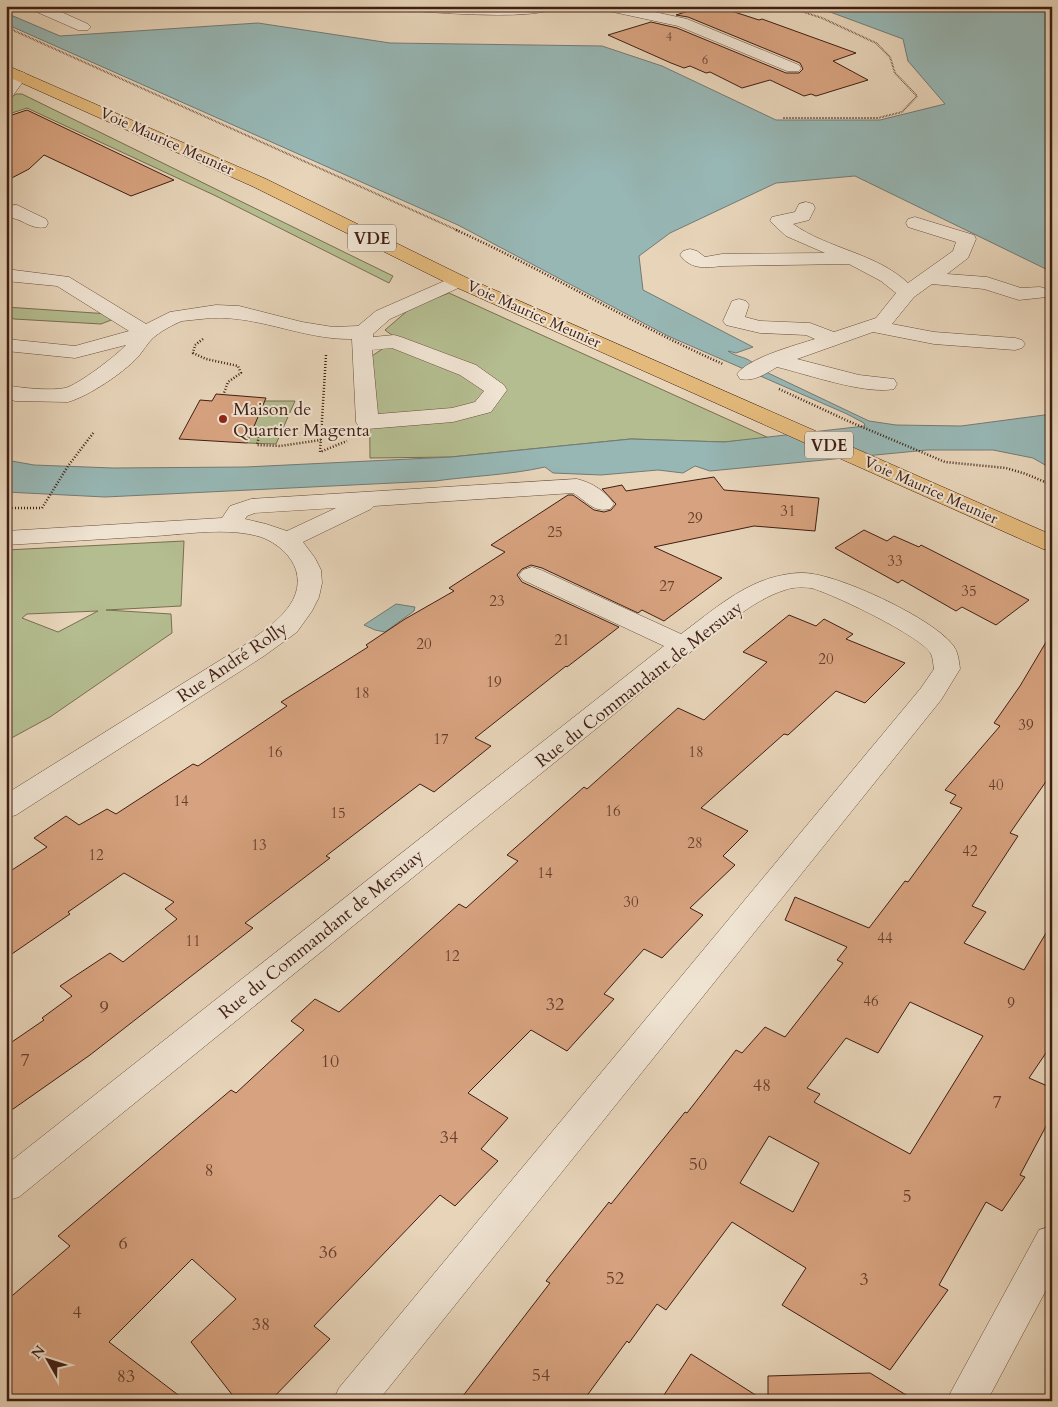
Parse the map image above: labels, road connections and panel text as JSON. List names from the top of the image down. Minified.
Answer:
{"streets":{"main road":["Voie Maurice Meunier","VDE"],"street":["Rue André Rolly","Rue du Commandant de Mersuay"]},"places":["Maison de Quartier Magenta"],"house_numbers":["4","6","31","29","25","33","27","35","23","21","20","20","19","18","39","17","16","18","40","14","16","15","28","13","42","12","14","30","44","11","12","46","9","32","9","7","10","48","7","34","50","8","5","6","36","52","3","4","38","54","83"],"north":"top left"}
